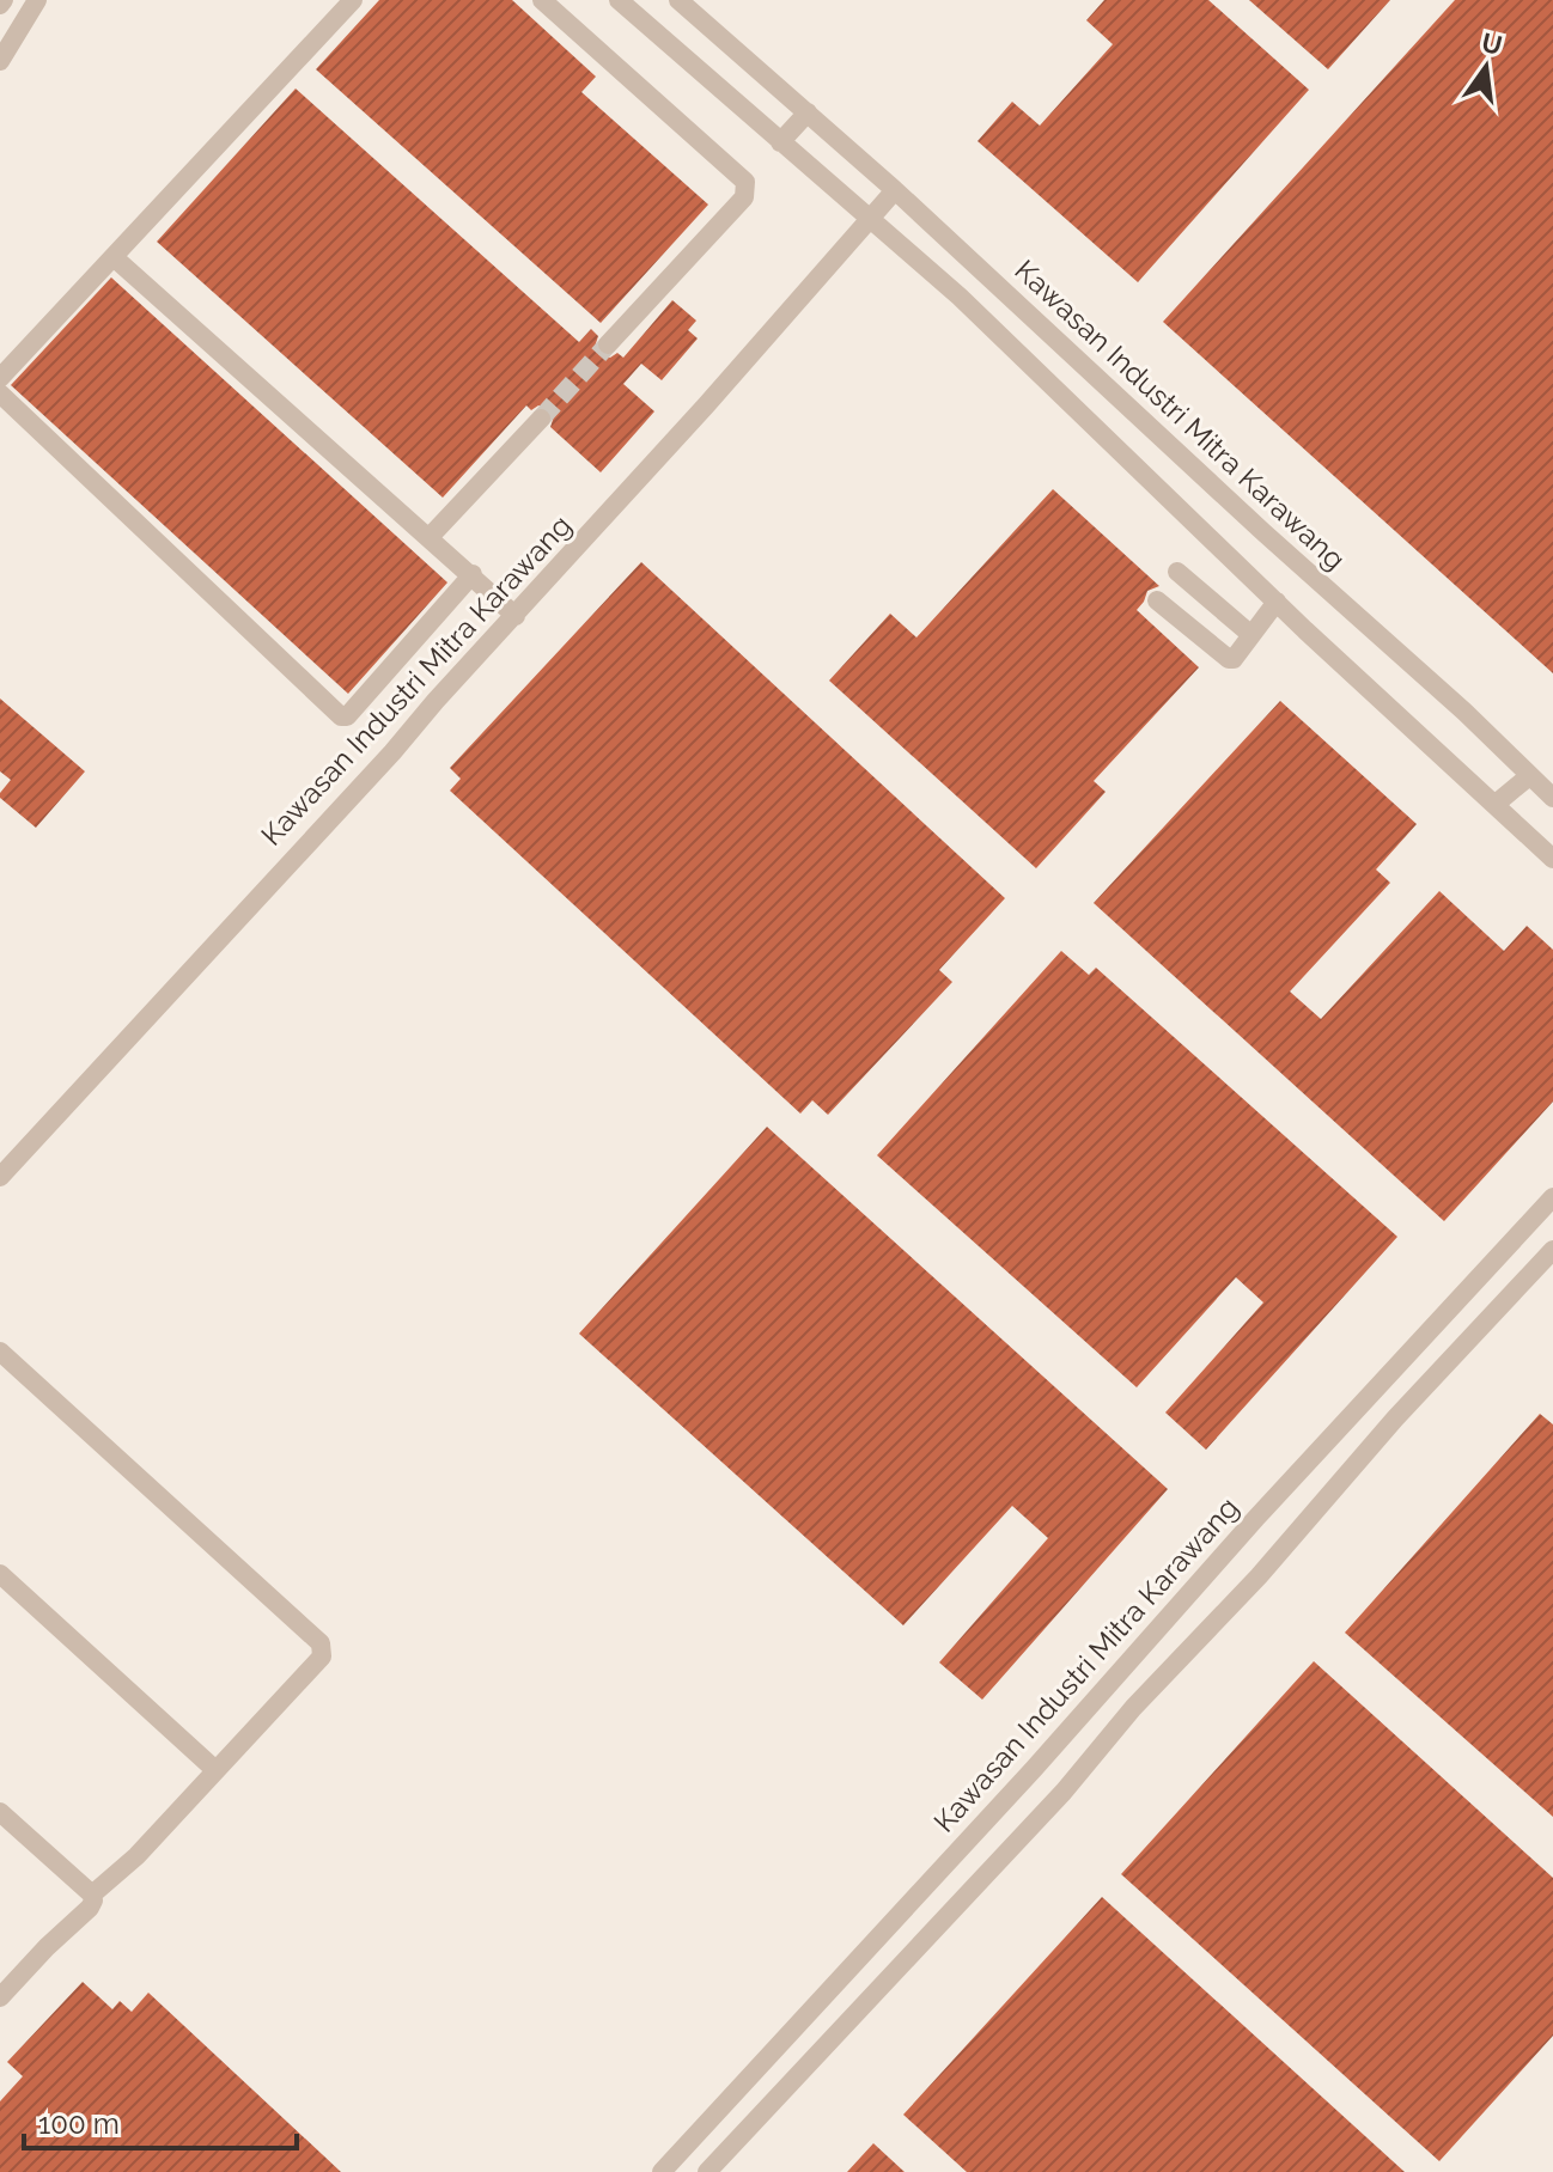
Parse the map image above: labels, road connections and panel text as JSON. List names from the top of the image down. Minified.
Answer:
{"streets":{"street":["Kawasan Industri Mitra Karawang"]},"scale_bar":"100 m","north":"top"}
